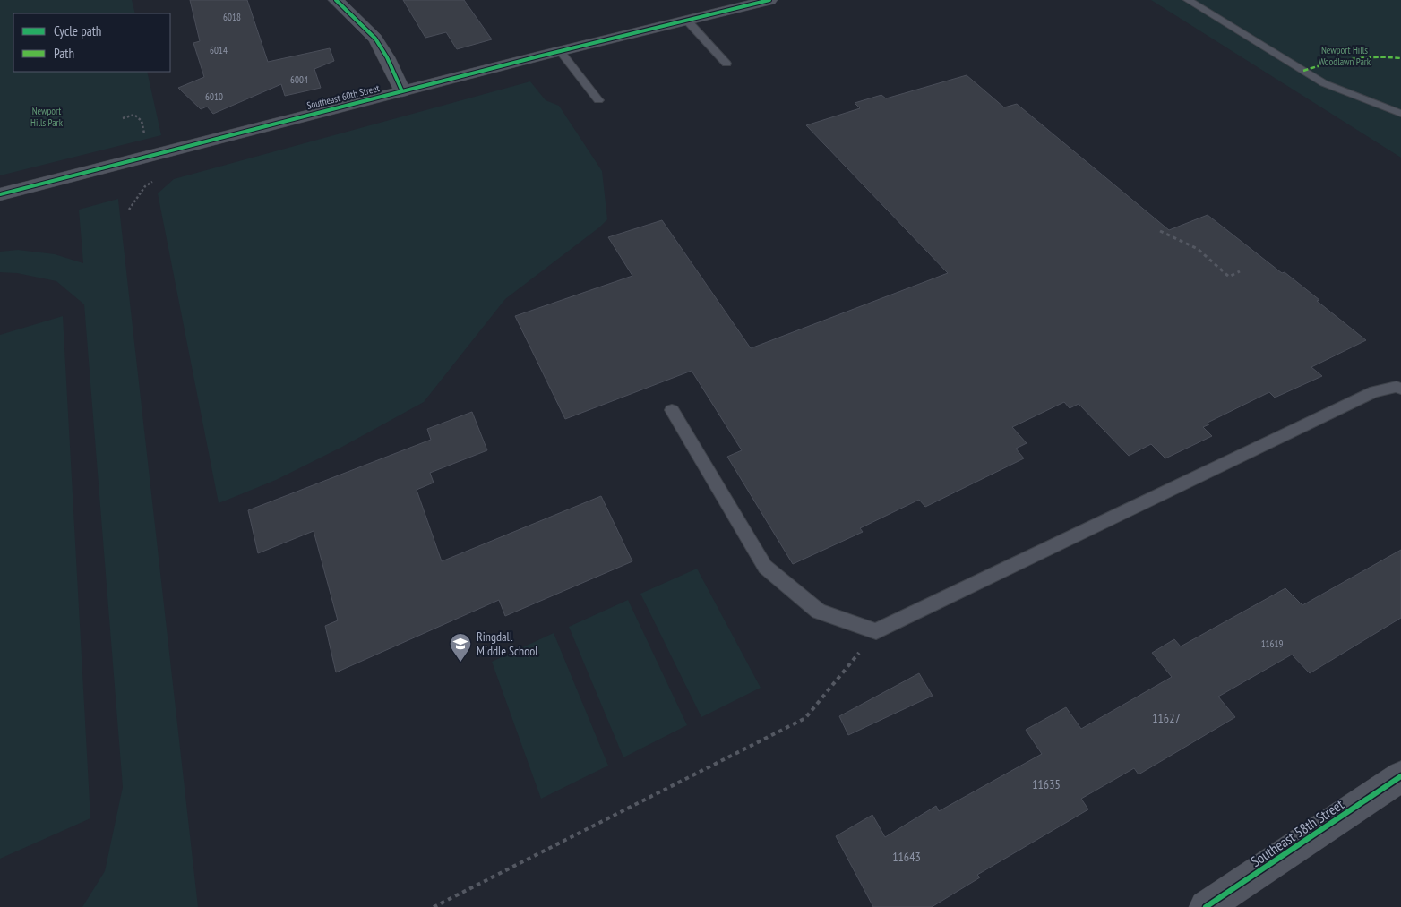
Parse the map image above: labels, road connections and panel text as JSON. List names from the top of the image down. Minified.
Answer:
{"streets":{"street":["Southeast 60th Street","Southeast 58th Street"]},"parks":["Newport Hills Woodlawn Park","Newport Hills Park"],"places":{"school or university":["Ringdall Middle School"]},"house_numbers":["6018","6014","6004","6010","11619","11627","11635","11643"],"legend":["Cycle path","Path"]}
